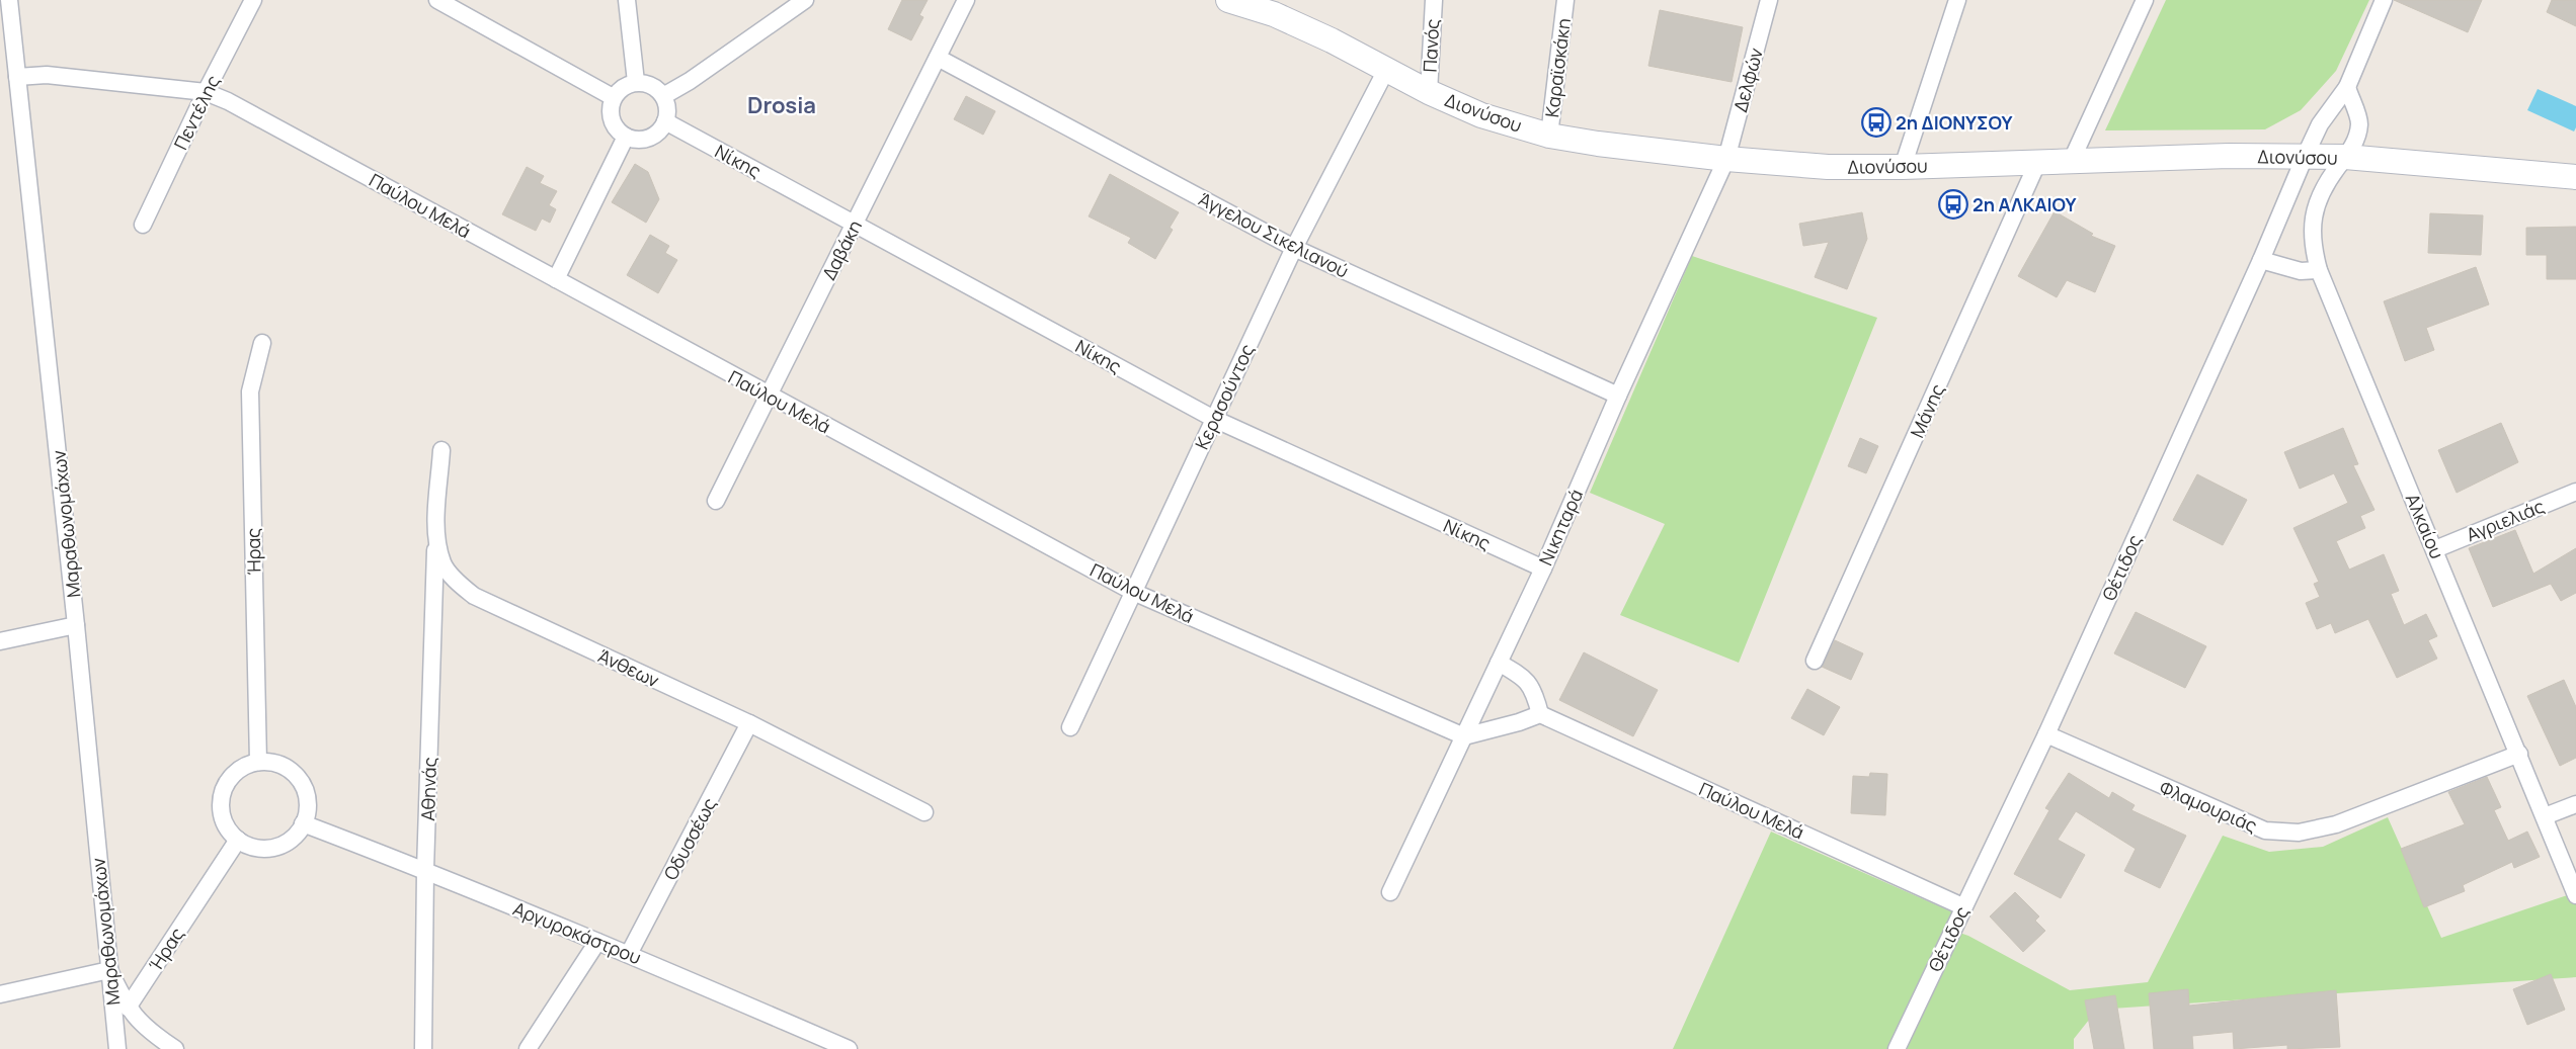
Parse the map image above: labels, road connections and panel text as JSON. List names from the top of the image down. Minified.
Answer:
{"streets":{"main road":["Διονύσου"],"street":["Πανός","Καραϊσκάκη","Δελφών","Πεντέλης","Νίκης","Παύλου Μελά","Άγγελου Σικελιανού","Δαβάκη","Κερασούντος","Μάνης","Αγριελιάς","Μαραθωνομάχων","Αλκαίου","Νικηταρά","Ήρας","Θέτιδος","Άνθεων","Αθηνάς","Φλαμουριάς","Οδυσσέως","Αργυροκάστρου"]},"crossings":[["Πανός","Διονύσου"],["Καραϊσκάκη","Διονύσου"],["Δελφών","Διονύσου"],["Δελφών","Νικηταρά"],["Πεντέλης","Παύλου Μελά"],["Διονύσου","Κερασούντος"],["Διονύσου","Μάνης"],["Διονύσου","Αλκαίου"],["Διονύσου","Νικηταρά"],["Διονύσου","Θέτιδος"],["Νίκης","Δαβάκη"],["Νίκης","Κερασούντος"],["Νίκης","Νικηταρά"],["Παύλου Μελά","Δαβάκη"],["Παύλου Μελά","Κερασούντος"],["Παύλου Μελά","Μαραθωνομάχων"],["Παύλου Μελά","Νικηταρά"],["Παύλου Μελά","Θέτιδος"],["Άγγελου Σικελιανού","Δαβάκη"],["Άγγελου Σικελιανού","Κερασούντος"],["Άγγελου Σικελιανού","Νικηταρά"],["Αγριελιάς","Αλκαίου"],["Αλκαίου","Φλαμουριάς"],["Ήρας","Αργυροκάστρου"],["Θέτιδος","Φλαμουριάς"],["Άνθεων","Αθηνάς"],["Άνθεων","Οδυσσέως"],["Αθηνάς","Αργυροκάστρου"],["Οδυσσέως","Αργυροκάστρου"]],"districts":["Drosia"],"places":{"bus stop":["2η ΔΙΟΝΥΣΟΥ","2η ΑΛΚΑΙΟΥ"]}}
